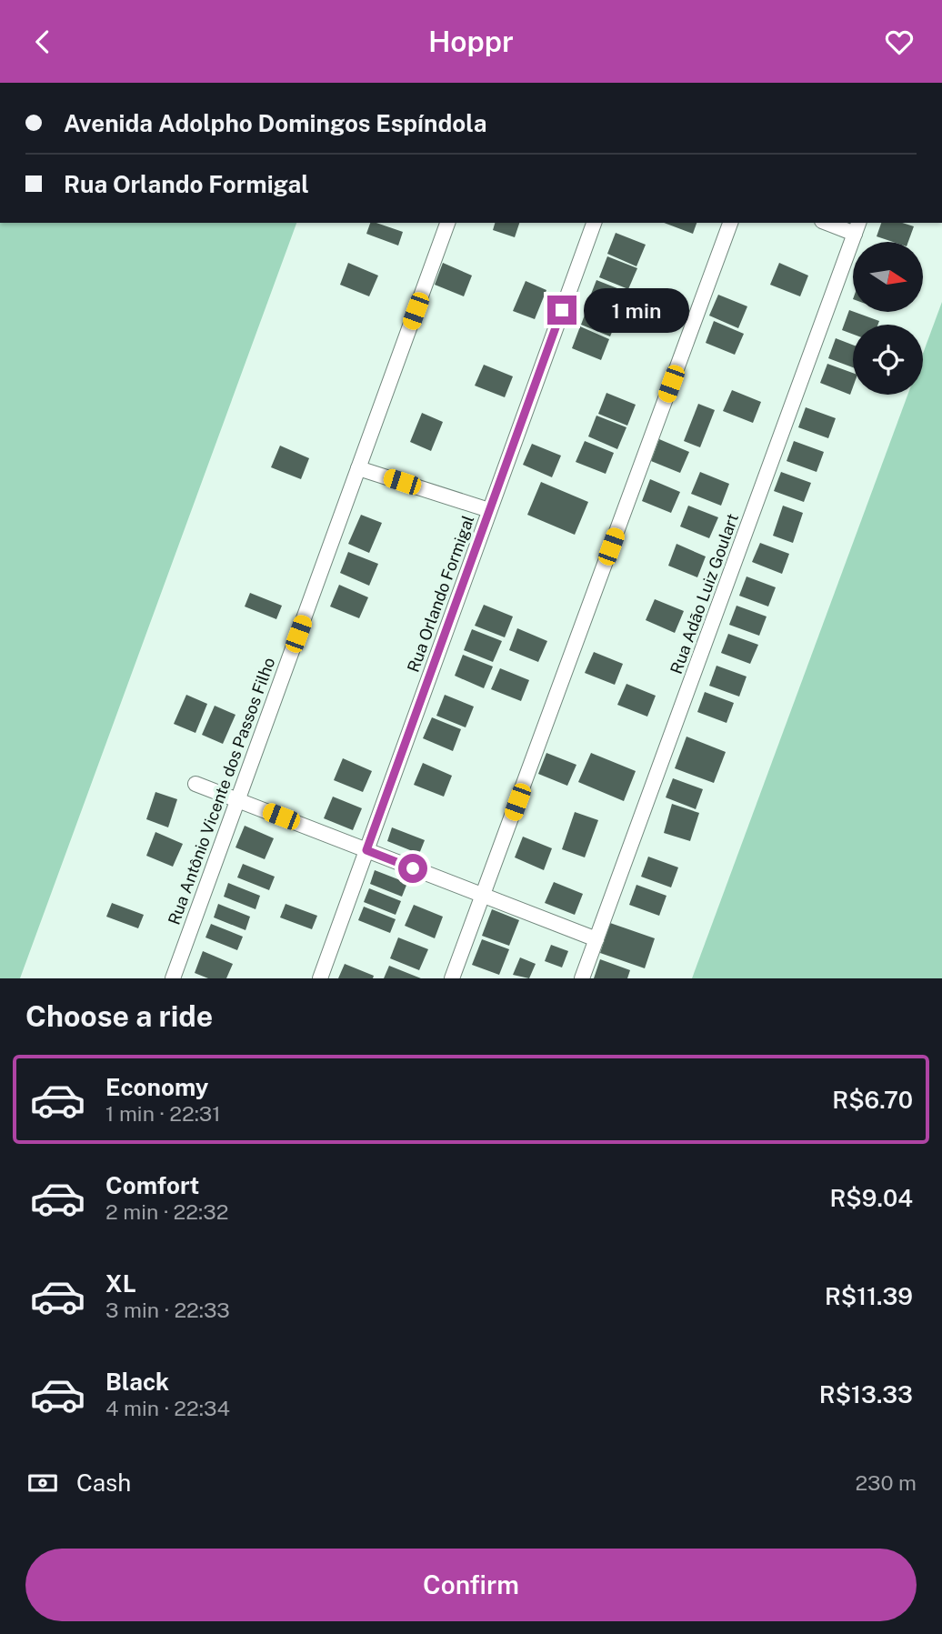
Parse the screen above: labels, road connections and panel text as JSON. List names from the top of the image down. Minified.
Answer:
{"streets":{"street":["Rua Orlando Formigal","Rua Adão Luiz Goulart","Rua Antônio Vicente dos Passos Filho"]},"north":"right","page":{"header":"Hoppr","banner":["Avenida Adolpho Domingos Espíndola","Rua Orlando Formigal"],"bubble":"1 min","heading":"Choose a ride","list":[{"name":"Economy","note":"1 min · 22:31","value":"R$6.70"},{"name":"Comfort","note":"2 min · 22:32","value":"R$9.04"},{"name":"XL","note":"3 min · 22:33","value":"R$11.39"},{"name":"Black","note":"4 min · 22:34","value":"R$13.33"}],"pay":["Cash","230 m"],"buttons":"Confirm"}}
